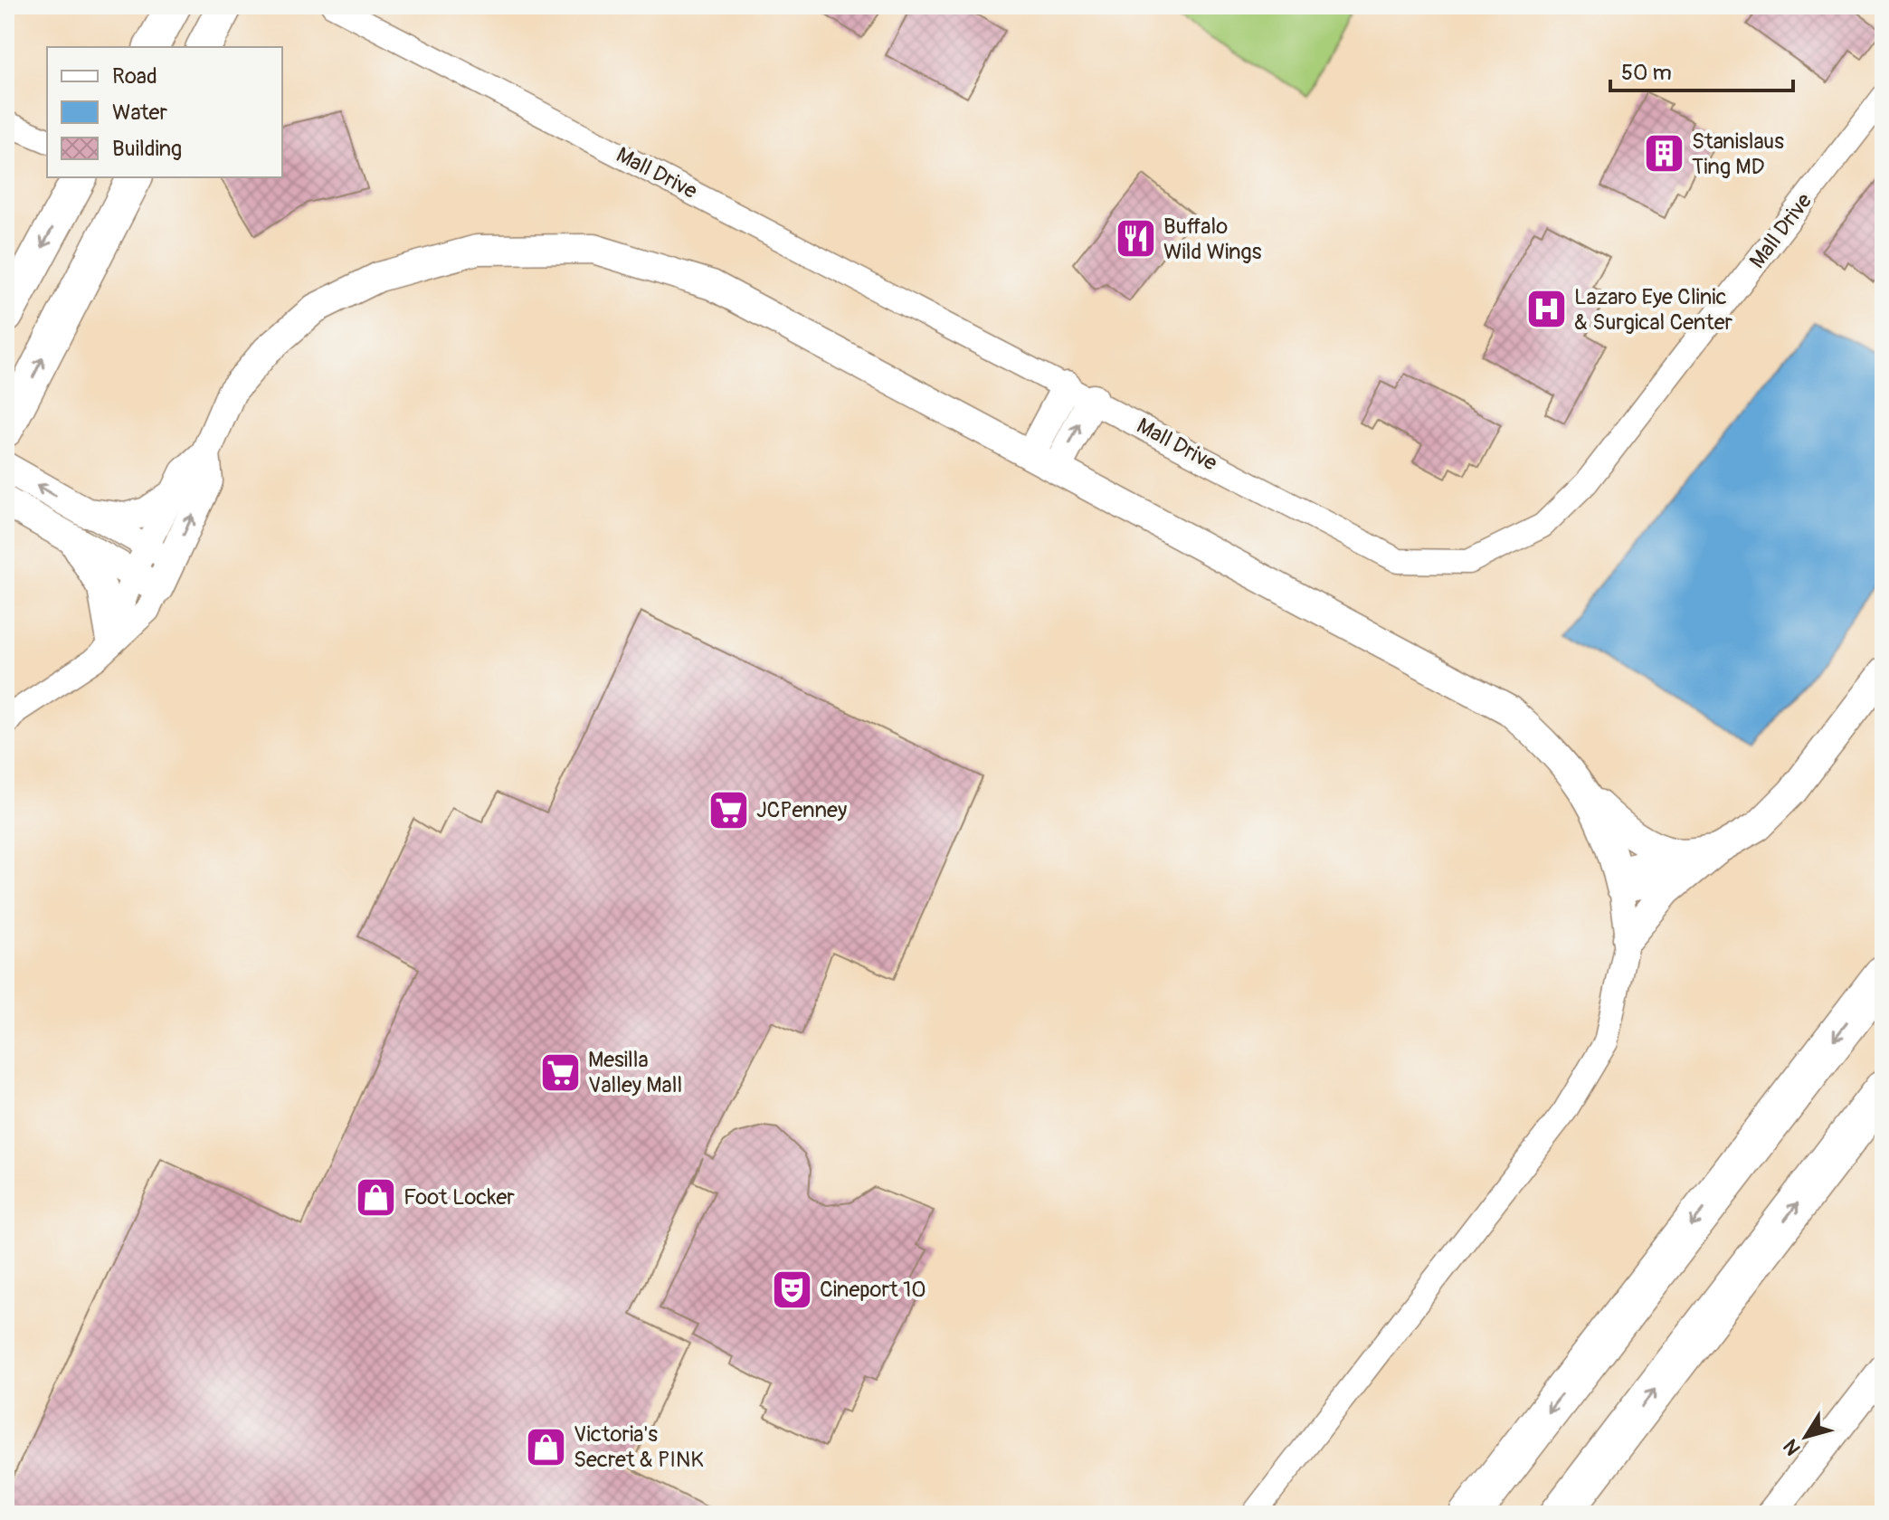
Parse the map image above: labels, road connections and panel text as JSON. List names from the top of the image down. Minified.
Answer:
{"streets":{"street":["Mall Drive"]},"places":{"building":["Stanislaus Ting MD"],"restaurant":["Buffalo Wild Wings"],"hospital":["Lazaro Eye Clinic & Surgical Center"],"supermarket":["JCPenney","Mesilla Valley Mall"],"shop":["Foot Locker","Victoria's Secret & PINK"],"theatre":["Cineport 10"]},"legend":["Road","Water","Building"],"scale_bar":"50 m","north":"bottom left"}
